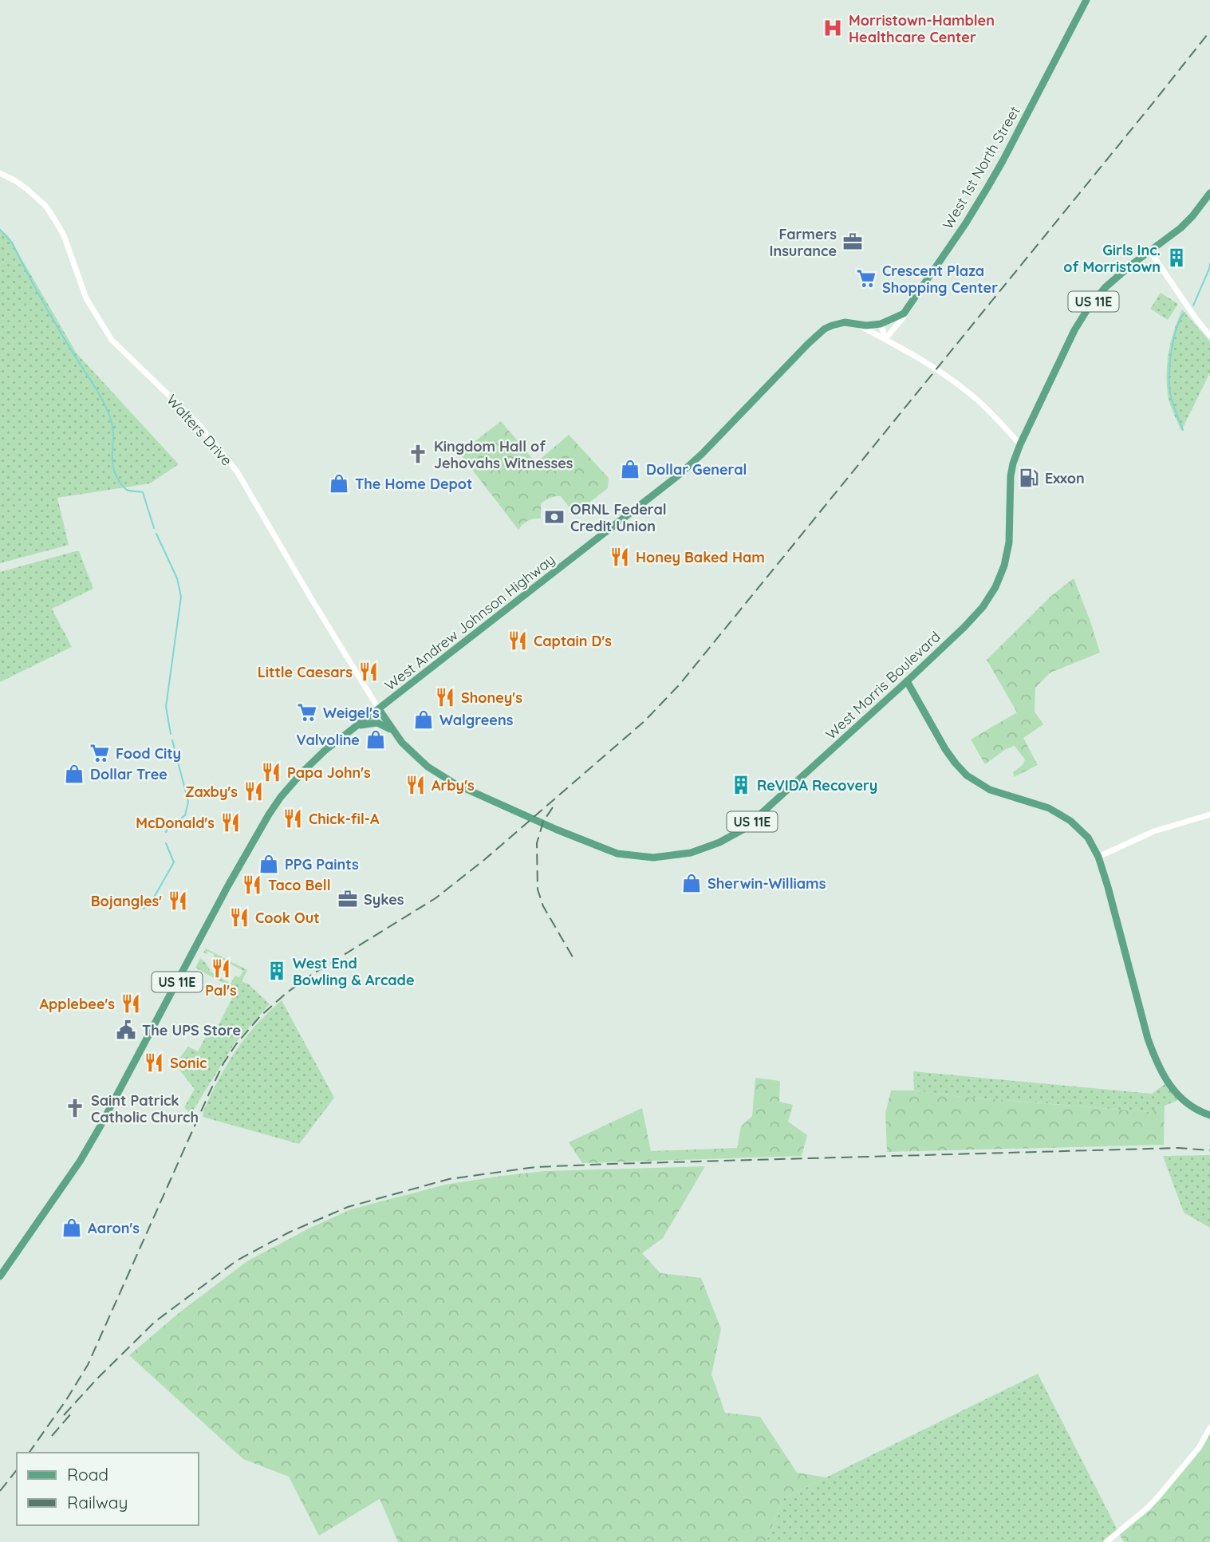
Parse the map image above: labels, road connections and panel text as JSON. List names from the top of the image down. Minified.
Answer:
{"streets":{"main road":["West 1st North Street","US 11E","West Andrew Johnson Highway","West Morris Boulevard"],"street":["Walters Drive"]},"crossings":[["West 1st North Street","West Andrew Johnson Highway"],["Walters Drive","West Andrew Johnson Highway"],["Walters Drive","West Morris Boulevard"],["West Andrew Johnson Highway","West Morris Boulevard"]],"places":{"hospital":["Morristown-Hamblen Healthcare Center"],"office":["Farmers Insurance","Sykes"],"building":["Girls Inc. of Morristown","ReVIDA Recovery","West End Bowling & Arcade"],"supermarket":["Crescent Plaza Shopping Center","Weigel's","Food City"],"church":["Kingdom Hall of Jehovahs Witnesses","Saint Patrick Catholic Church"],"shop":["Dollar General","The Home Depot","Walgreens","Valvoline","Dollar Tree","PPG Paints","Sherwin-Williams","Aaron's"],"fuel station":["Exxon"],"bank":["ORNL Federal Credit Union"],"restaurant":["Honey Baked Ham","Captain D's","Little Caesars","Shoney's","Papa John's","Arby's","Zaxby's","Chick-fil-A","McDonald's","Taco Bell","Bojangles'","Cook Out","Pal's","Applebee's","Sonic"],"public building":["The UPS Store"]},"legend":["Road","Railway"]}
